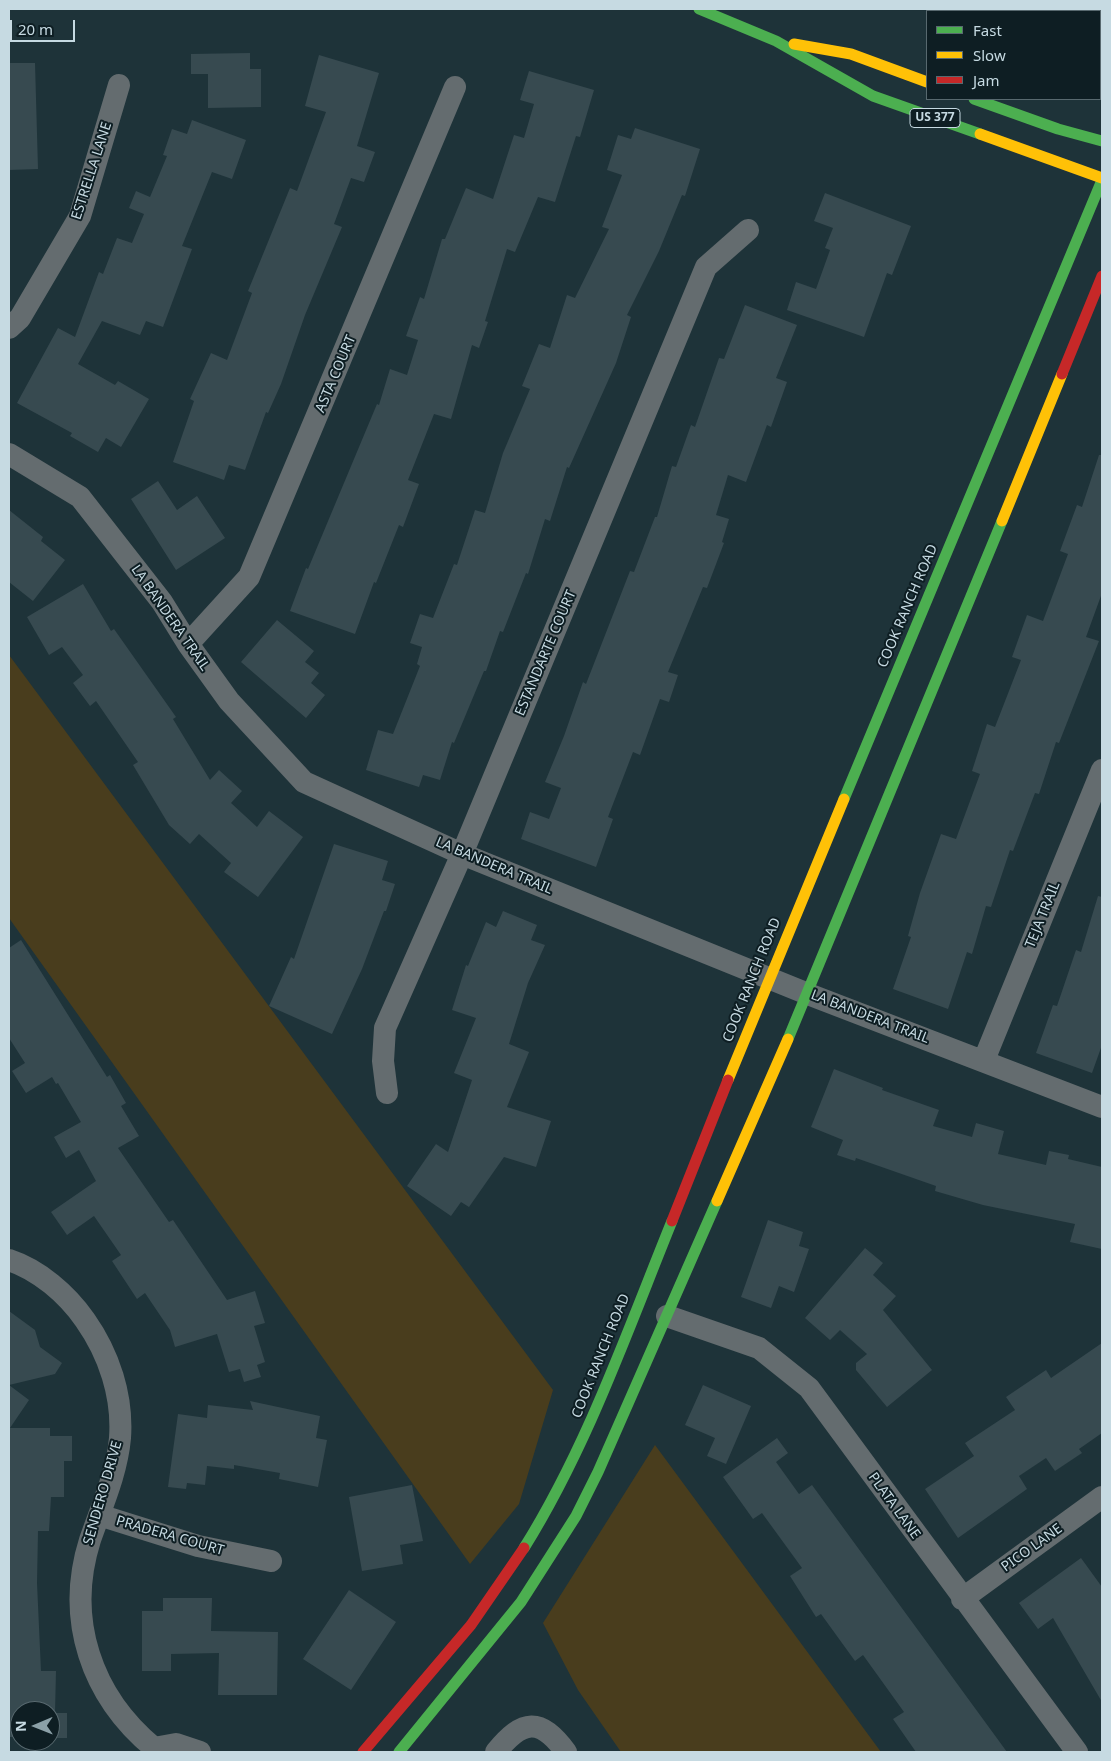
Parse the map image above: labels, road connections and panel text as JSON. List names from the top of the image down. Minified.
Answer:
{"streets":{"street":["US 377","ESTRELLA LANE","ASTA COURT","COOK RANCH ROAD","LA BANDERA TRAIL","ESTANDARTE COURT","TEJA TRAIL","SENDERO DRIVE","PLATA LANE","PRADERA COURT","PICO LANE"]},"crossings":[["US 377","COOK RANCH ROAD"],["ASTA COURT","LA BANDERA TRAIL"],["COOK RANCH ROAD","LA BANDERA TRAIL"],["LA BANDERA TRAIL","ESTANDARTE COURT"],["LA BANDERA TRAIL","TEJA TRAIL"],["SENDERO DRIVE","PRADERA COURT"],["PLATA LANE","PICO LANE"]],"legend":["Fast","Slow","Jam"],"scale_bar":"20 m","north":"left"}
